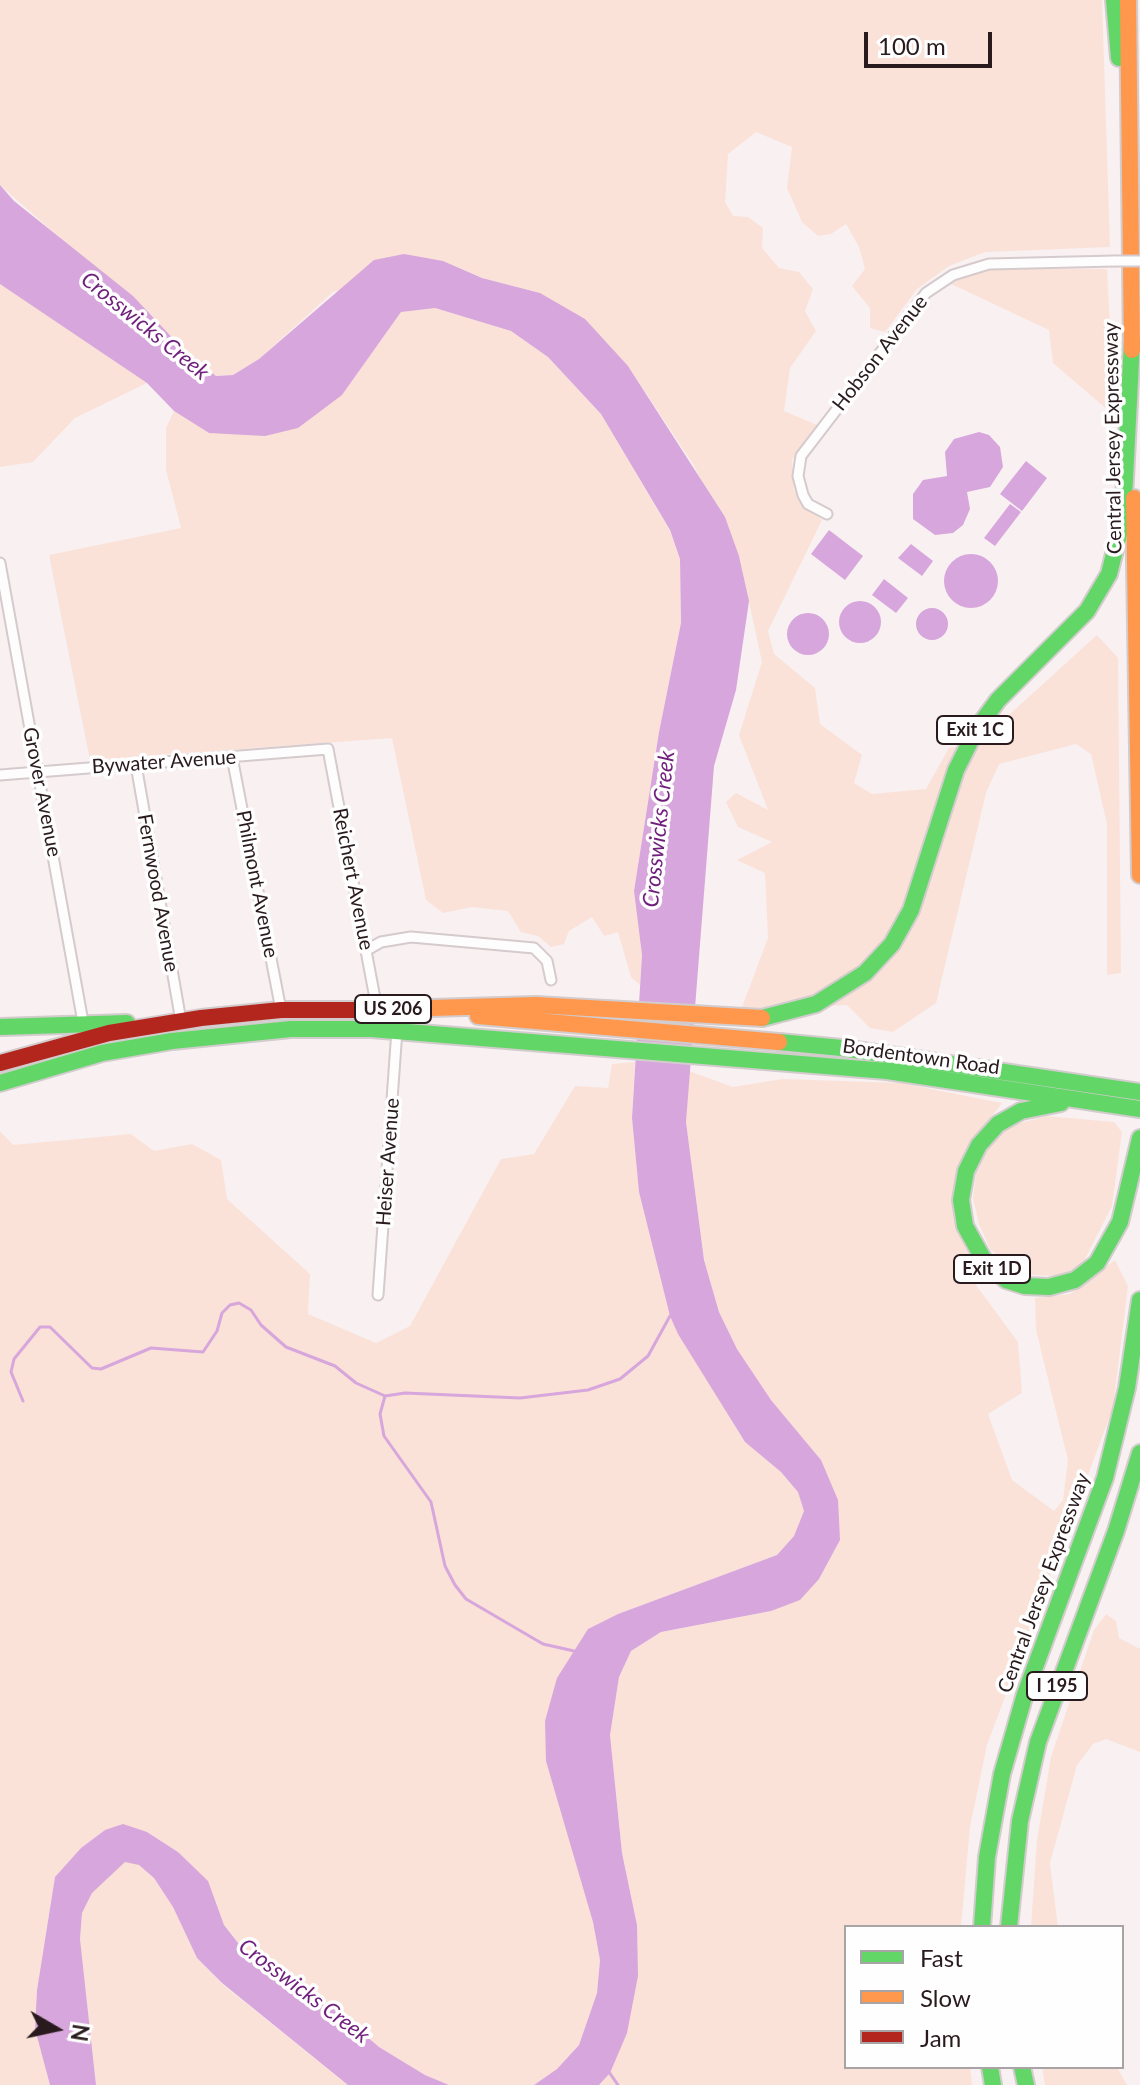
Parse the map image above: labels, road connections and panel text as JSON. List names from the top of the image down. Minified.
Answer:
{"streets":{"highway":["Central Jersey Expressway","Exit 1C","US 206","Bordentown Road","Exit 1D","I 195"],"street":["Hobson Avenue","Bywater Avenue","Grover Avenue","Reichert Avenue","Philmont Avenue","Fernwood Avenue","Heiser Avenue"]},"crossings":[["Hobson Avenue","Central Jersey Expressway"],["Central Jersey Expressway","Exit 1C"],["Exit 1C","US 206"],["Exit 1C","Bordentown Road"],["Bywater Avenue","Grover Avenue"],["Bywater Avenue","Reichert Avenue"],["Bywater Avenue","Philmont Avenue"],["Bywater Avenue","Fernwood Avenue"],["Reichert Avenue","US 206"],["Philmont Avenue","US 206"],["Fernwood Avenue","US 206"],["US 206","Bordentown Road"],["US 206","Heiser Avenue"],["Bordentown Road","Heiser Avenue"],["Bordentown Road","Exit 1D"]],"water":["Crosswicks Creek"],"legend":["Fast","Slow","Jam"],"scale_bar":"100 m","north":"right"}
